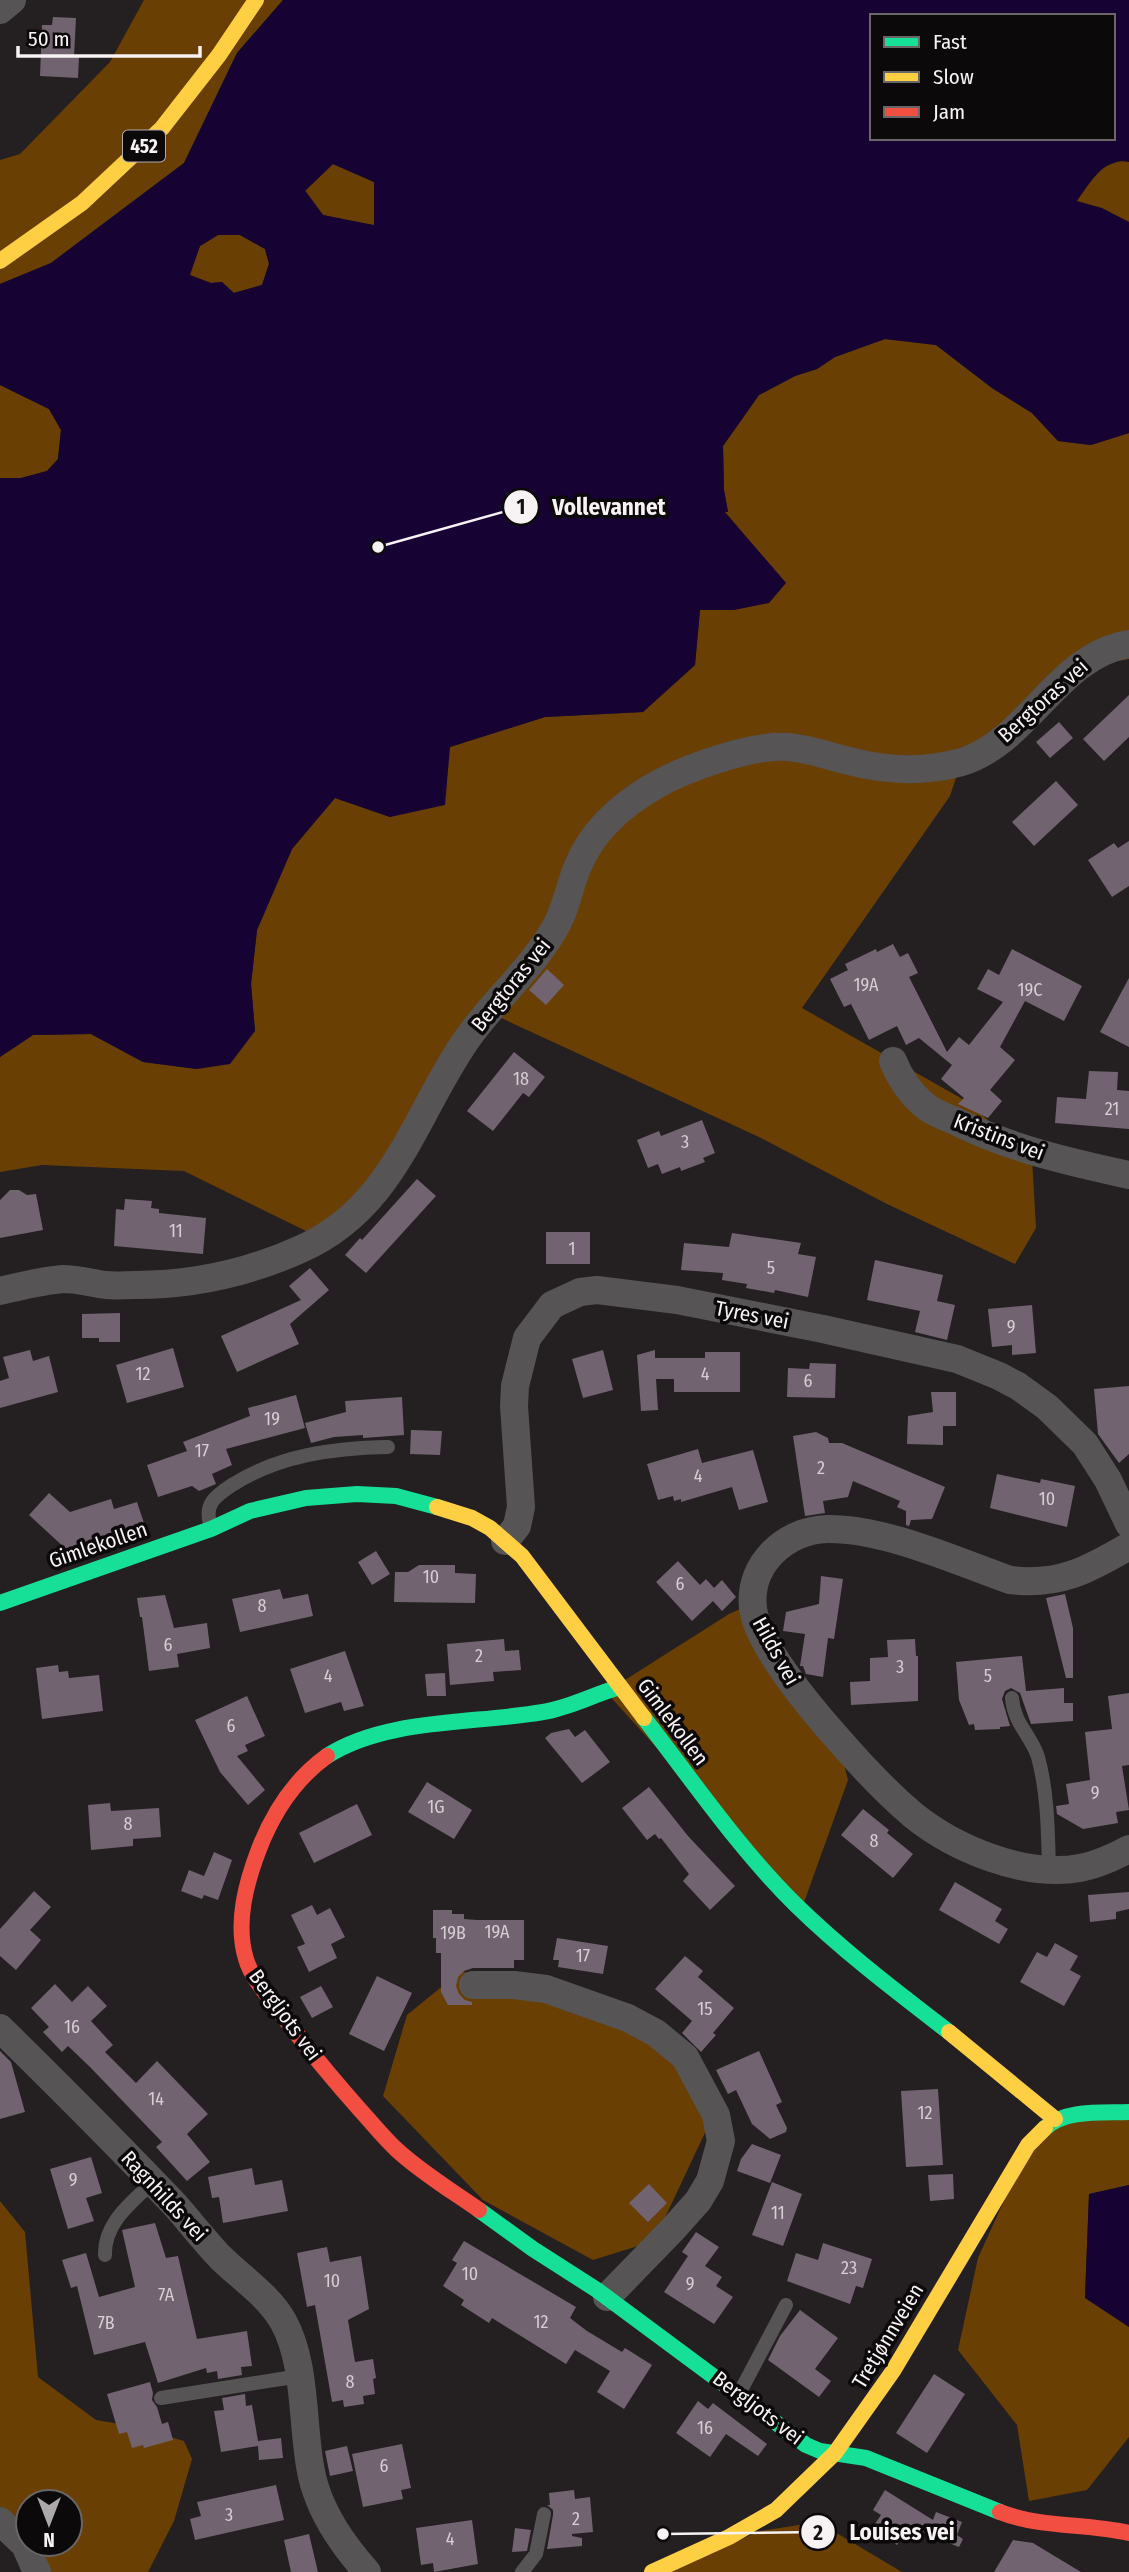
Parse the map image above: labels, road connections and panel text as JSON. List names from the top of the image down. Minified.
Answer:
{"streets":{"street":["452","Bergtoras vei","Kristins vei","Tyres vei","Gimlekollen","Hilds vei","Bergljots vei","Ragnhilds vei","Tretjønnveien"]},"crossings":[["Tyres vei","Gimlekollen"],["Gimlekollen","Bergljots vei"],["Gimlekollen","Tretjønnveien"],["Bergljots vei","Tretjønnveien"]],"places":["Vollevannet","Louises vei"],"house_numbers":["19A","19C","18","21","3","11","1","5","9","12","4","6","19","17","2","4","10","10","6","8","6","2","3","4","5","6","9","1G","8","8","19A","19B","17","15","16","14","12","9","11","23","10","10","9","7A","12","7B","8","16","6","3","2","4"],"legend":["Fast","Slow","Jam"],"scale_bar":"50 m","north":"bottom"}
